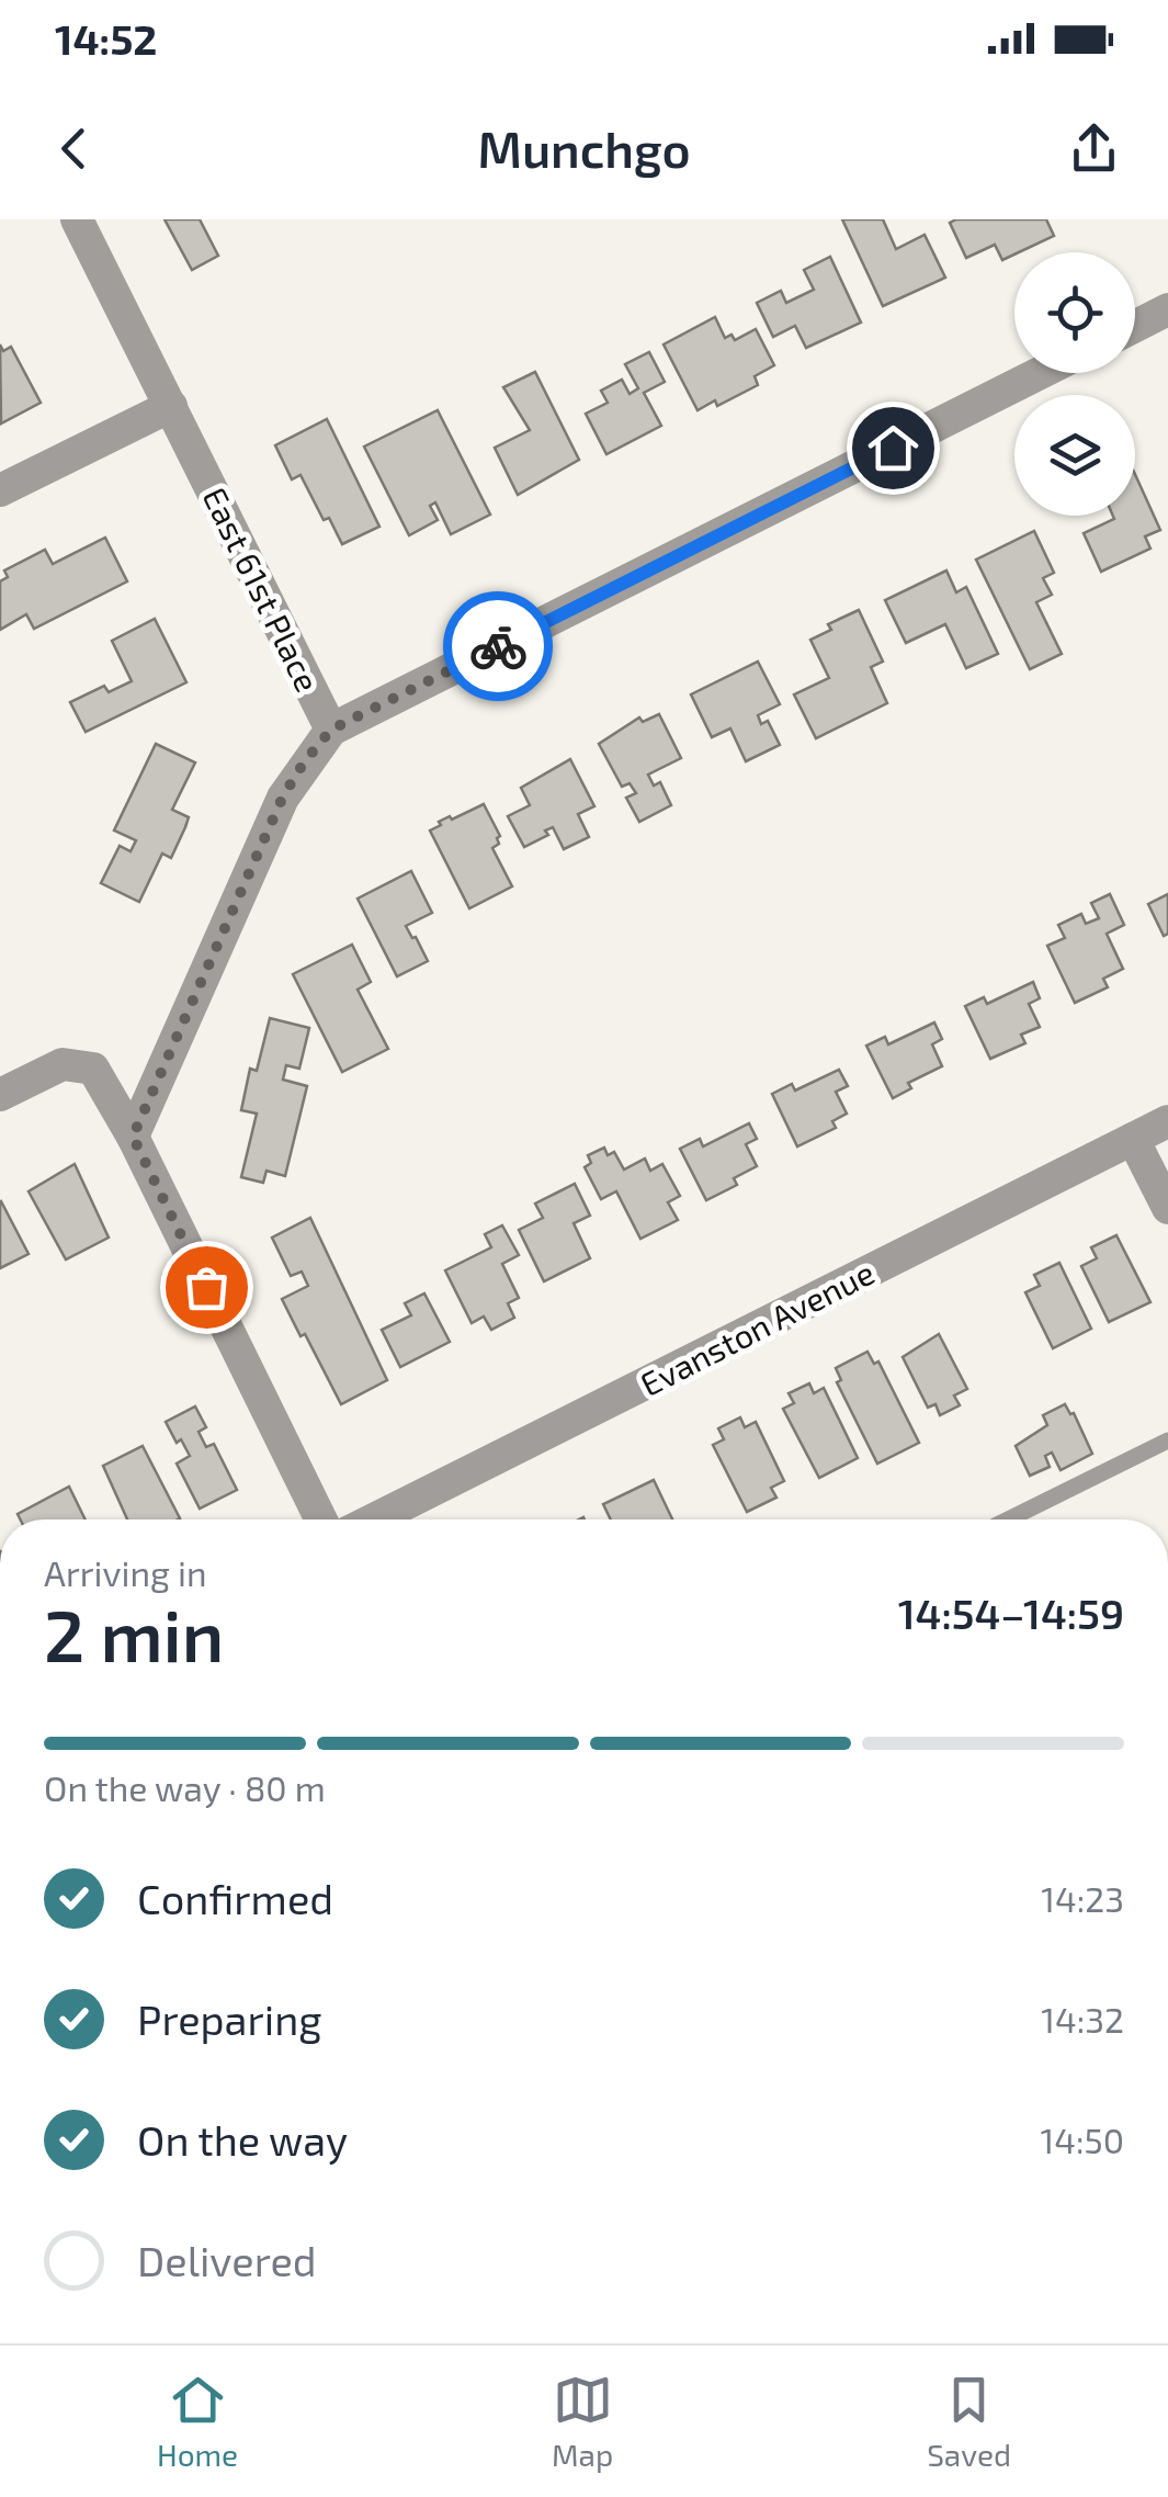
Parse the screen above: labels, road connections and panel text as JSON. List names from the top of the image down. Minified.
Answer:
{"streets":{"street":["East 61st Place","Evanston Avenue"]},"page":{"status":"14:52","header":"Munchgo","heading":["2 min","Arriving in","14:54–14:59"],"bar":"On the way · 80 m","list":[["Confirmed","14:23"],["Preparing","14:32"],["On the way","14:50"],"Delivered"],"tabs":["Home","Map","Saved"]}}
